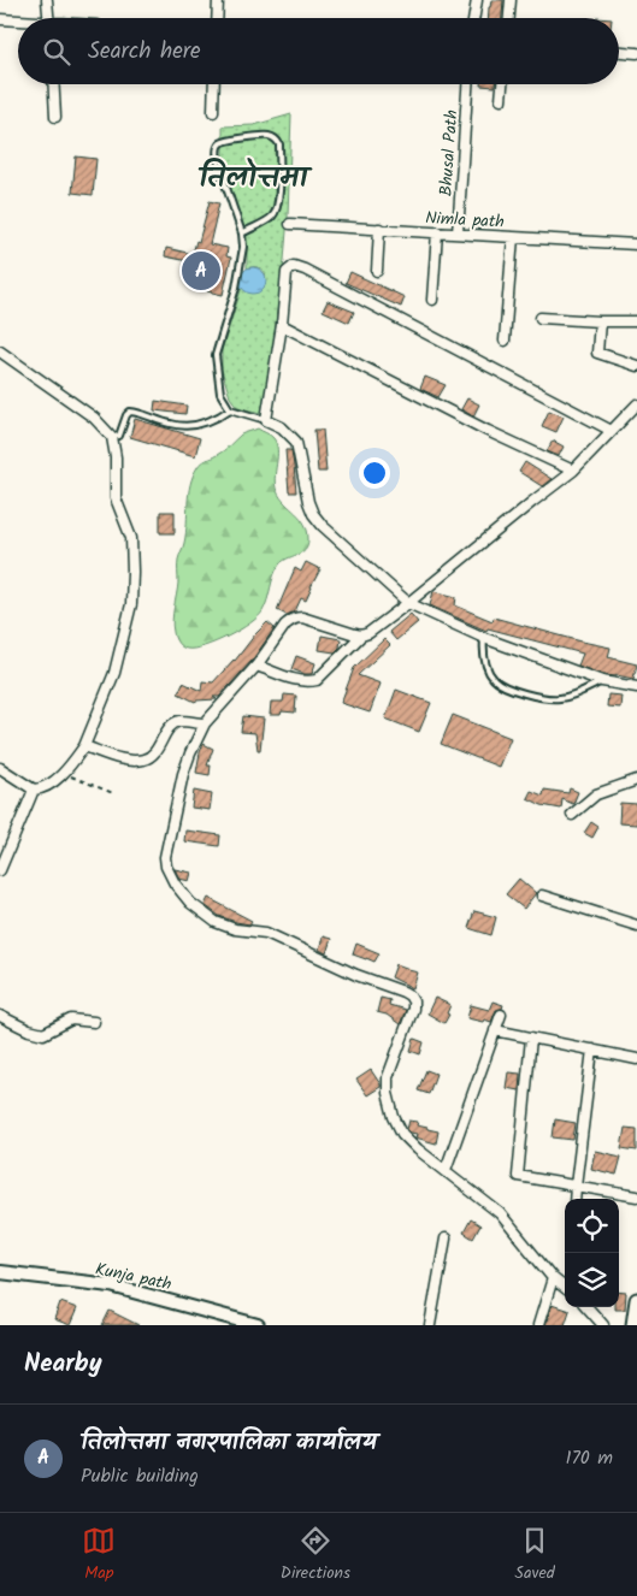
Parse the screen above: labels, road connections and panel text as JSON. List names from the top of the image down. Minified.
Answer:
{"streets":{"street":["Bhusal Path","Nimla path","Kunja path"]},"crossings":[["Bhusal Path","Nimla path"]],"districts":["तिलोत्तमा"],"page":{"search":"Search here","pins":"A","heading":"Nearby","list":[{"mark":"A","name":"तिलोत्तमा नगरपालिका कार्यालय","note":"Public building","value":"170 m"}],"nav":["Map","Directions","Saved"]}}
